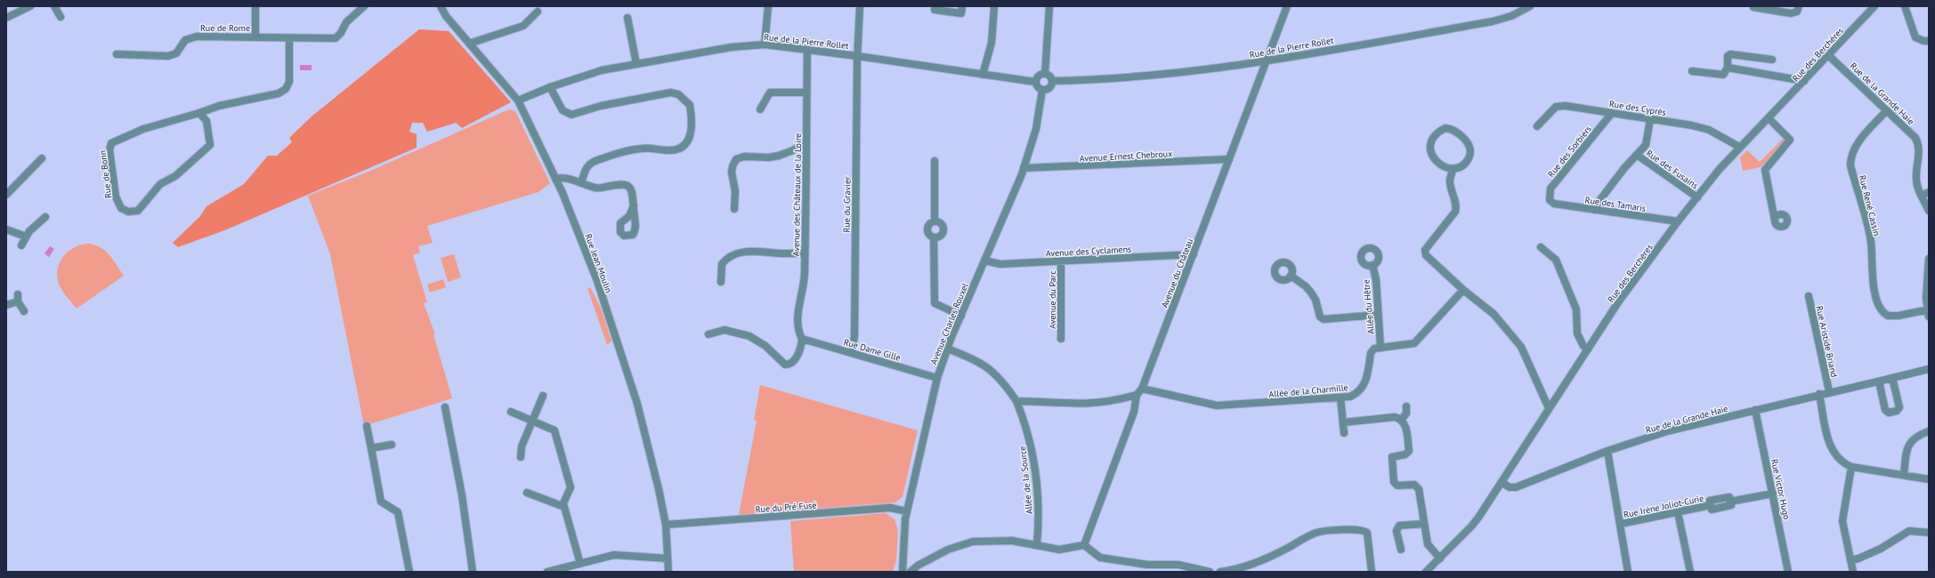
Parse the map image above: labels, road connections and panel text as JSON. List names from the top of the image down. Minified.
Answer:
{"streets":{"street":["Rue de Rome","Rue de la Pierre Rollet","Rue des Berchères","Rue de la Grande Haie","Rue des Cyprès","Rue des Sorbiers","Avenue Ernest Chebroux","Rue des Fusains","Rue de Bonn","Avenue des Châteaux de la Loire","Rue des Tamaris","Rue du Gravier","Rue René Cassin","Avenue des Cyclamens","Rue Jean Moulin","Avenue du Château","Avenue du Parc","Allée du Hêtre","Avenue Charles Rouxel","Rue Aristide Briand","Rue Dame Gille","Allée de la Charmille","Allée de la Source","Rue Victor Hugo","Rue Irène Joliot-Curie","Rue du Pré Fusé"]},"crossings":[["Rue de Rome","Rue de Bonn"],["Rue de la Pierre Rollet","Avenue des Châteaux de la Loire"],["Rue de la Pierre Rollet","Rue du Gravier"],["Rue de la Pierre Rollet","Rue Jean Moulin"],["Rue de la Pierre Rollet","Avenue du Château"],["Rue de la Pierre Rollet","Avenue Charles Rouxel"],["Rue des Berchères","Rue de la Grande Haie"],["Rue des Berchères","Rue des Cyprès"],["Rue des Berchères","Rue des Fusains"],["Rue des Berchères","Rue des Tamaris"],["Rue de la Grande Haie","Rue René Cassin"],["Rue de la Grande Haie","Rue Aristide Briand"],["Rue de la Grande Haie","Rue Victor Hugo"],["Rue des Cyprès","Rue des Sorbiers"],["Rue des Sorbiers","Rue des Tamaris"],["Avenue Ernest Chebroux","Avenue du Château"],["Avenue Ernest Chebroux","Avenue Charles Rouxel"],["Avenue des Châteaux de la Loire","Rue Dame Gille"],["Rue du Gravier","Rue Dame Gille"],["Avenue des Cyclamens","Avenue du Château"],["Avenue des Cyclamens","Avenue du Parc"],["Avenue des Cyclamens","Avenue Charles Rouxel"],["Rue Jean Moulin","Rue du Pré Fusé"],["Avenue du Château","Allée de la Charmille"],["Allée du Hêtre","Allée de la Charmille"],["Avenue Charles Rouxel","Rue Dame Gille"],["Avenue Charles Rouxel","Allée de la Source"],["Avenue Charles Rouxel","Rue du Pré Fusé"],["Rue Victor Hugo","Rue Irène Joliot-Curie"]]}
